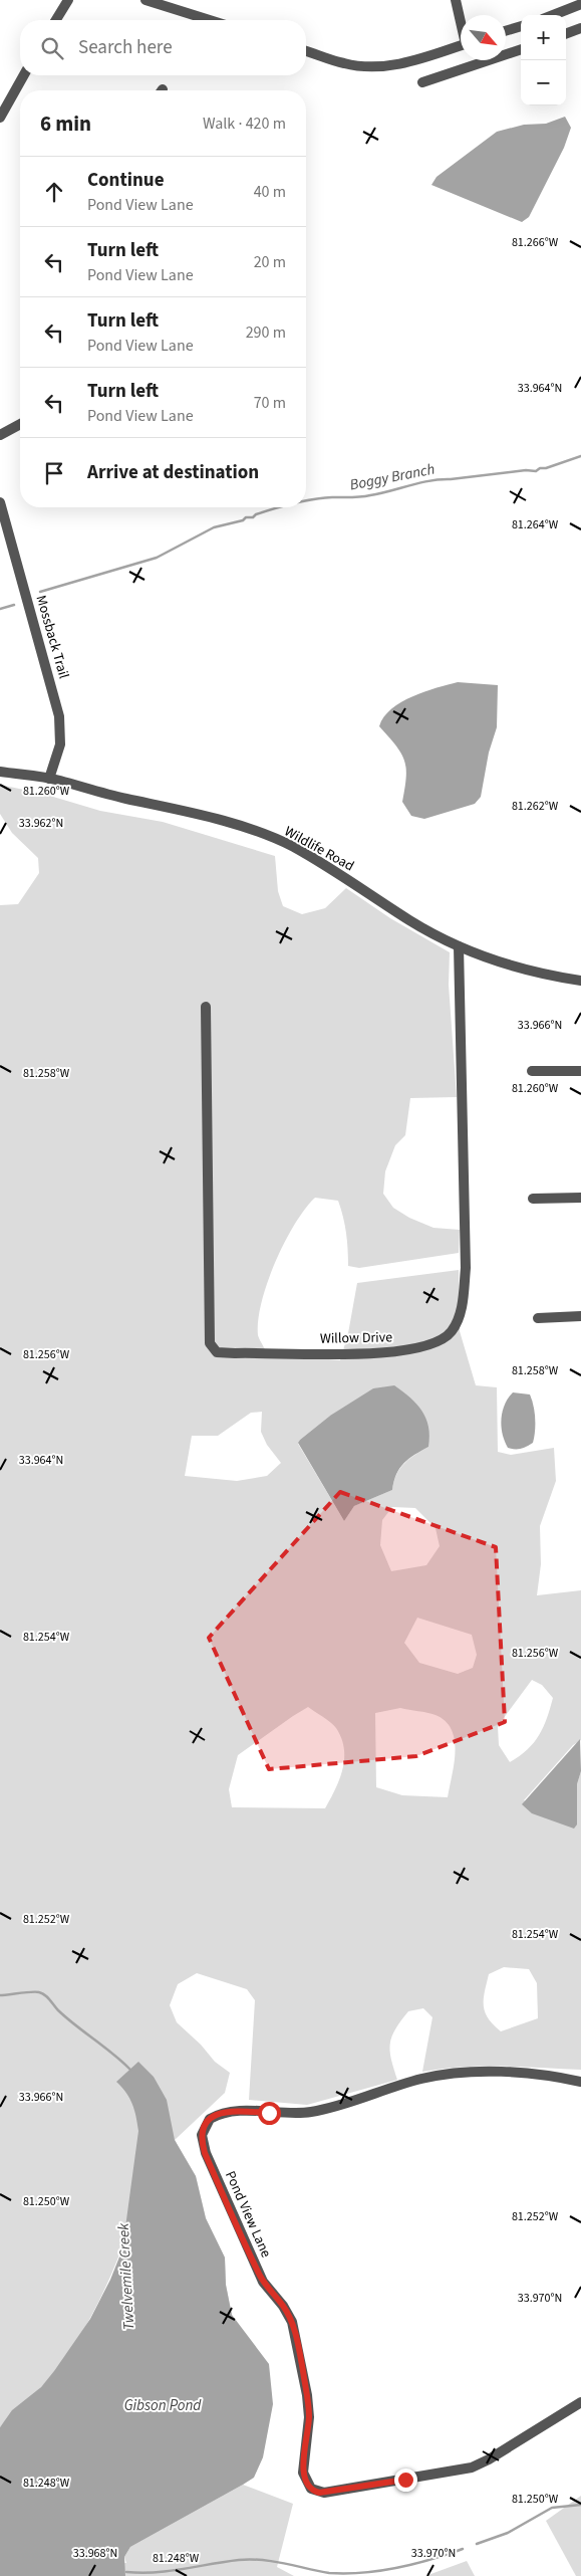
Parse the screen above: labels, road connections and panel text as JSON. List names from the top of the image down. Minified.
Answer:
{"streets":{"street":["Mossback Trail","Wildlife Road","Willow Drive","Pond View Lane"]},"crossings":[["Mossback Trail","Wildlife Road"],["Wildlife Road","Willow Drive"]],"water":["Boggy Branch","Twelvemile Creek","Gibson Pond"],"north":"bottom right","page":{"map_buttons":["+","−"],"search":"Search here","heading":["6 min","Walk · 420 m"],"list":[["Continue","Pond View Lane","40 m"],["Turn left","Pond View Lane","20 m"],["Turn left","Pond View Lane","290 m"],["Turn left","Pond View Lane","70 m"],"Arrive at destination"]},"coordinates":["81.266°W","33.964°N","81.264°W","81.260°W","81.262°W","33.962°N","33.966°N","81.258°W","81.256°W","81.254°W","81.252°W","81.250°W","33.970°N","81.248°W","33.968°N"]}
